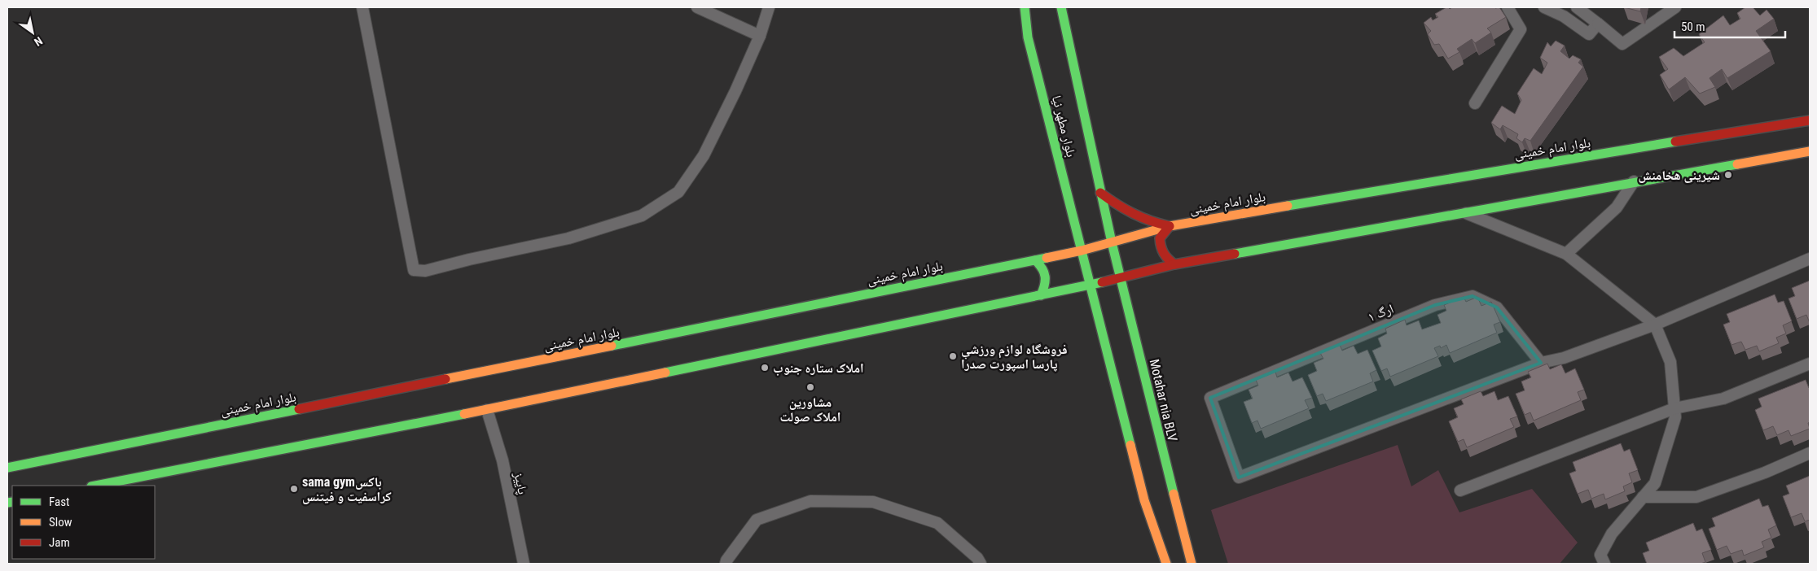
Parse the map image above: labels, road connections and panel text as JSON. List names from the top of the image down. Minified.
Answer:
{"streets":{"main road":["بلوار مطهر نیا","بلوار امام خمینی","Motahar nia BLV"],"street":["ارگ ۱","پاییز"]},"crossings":[["بلوار مطهر نیا","بلوار امام خمینی"],["بلوار مطهر نیا","Motahar nia BLV"],["بلوار امام خمینی","Motahar nia BLV"]],"places":["شیرینی هخامنش","فروشگاه لوازم ورزشي پارسا اسپورت صدرا","املاک ستاره جنوب","مشاورین املاک صولت","sama gymباکس کراسفیت و فیتنس"],"legend":["Fast","Slow","Jam"],"scale_bar":"50 m","north":"bottom right"}
